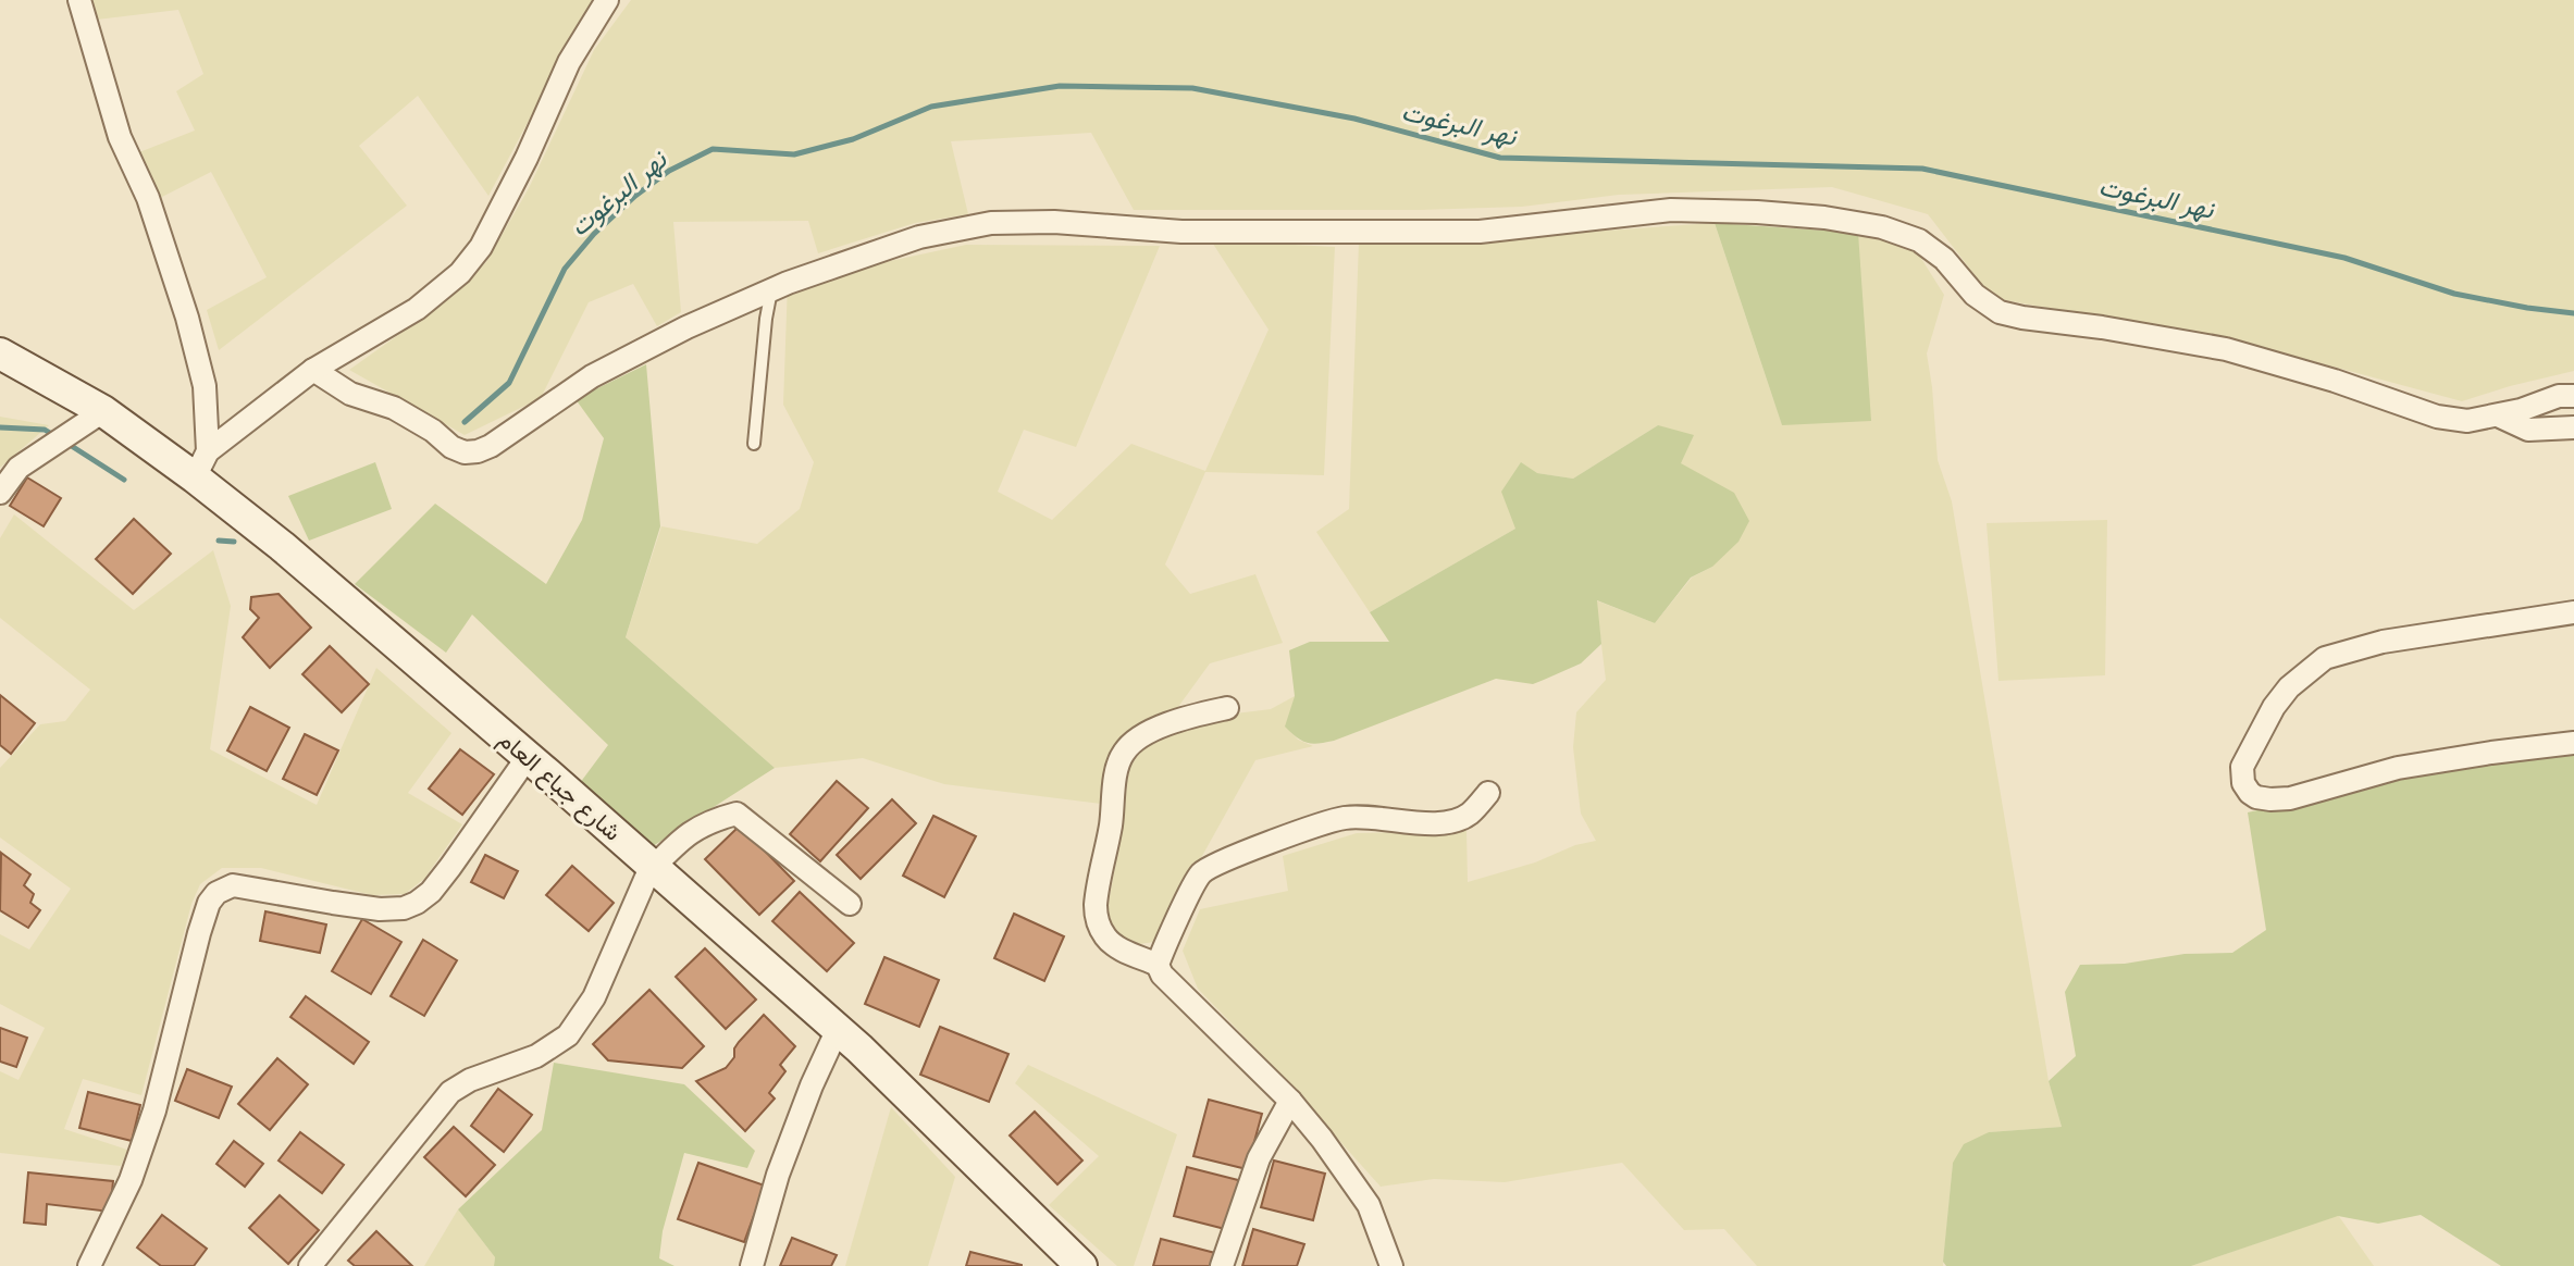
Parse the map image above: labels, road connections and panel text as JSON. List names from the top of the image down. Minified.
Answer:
{"streets":{"main road":["شارع جباع العام"]},"water":["نهر البرغوت"]}
